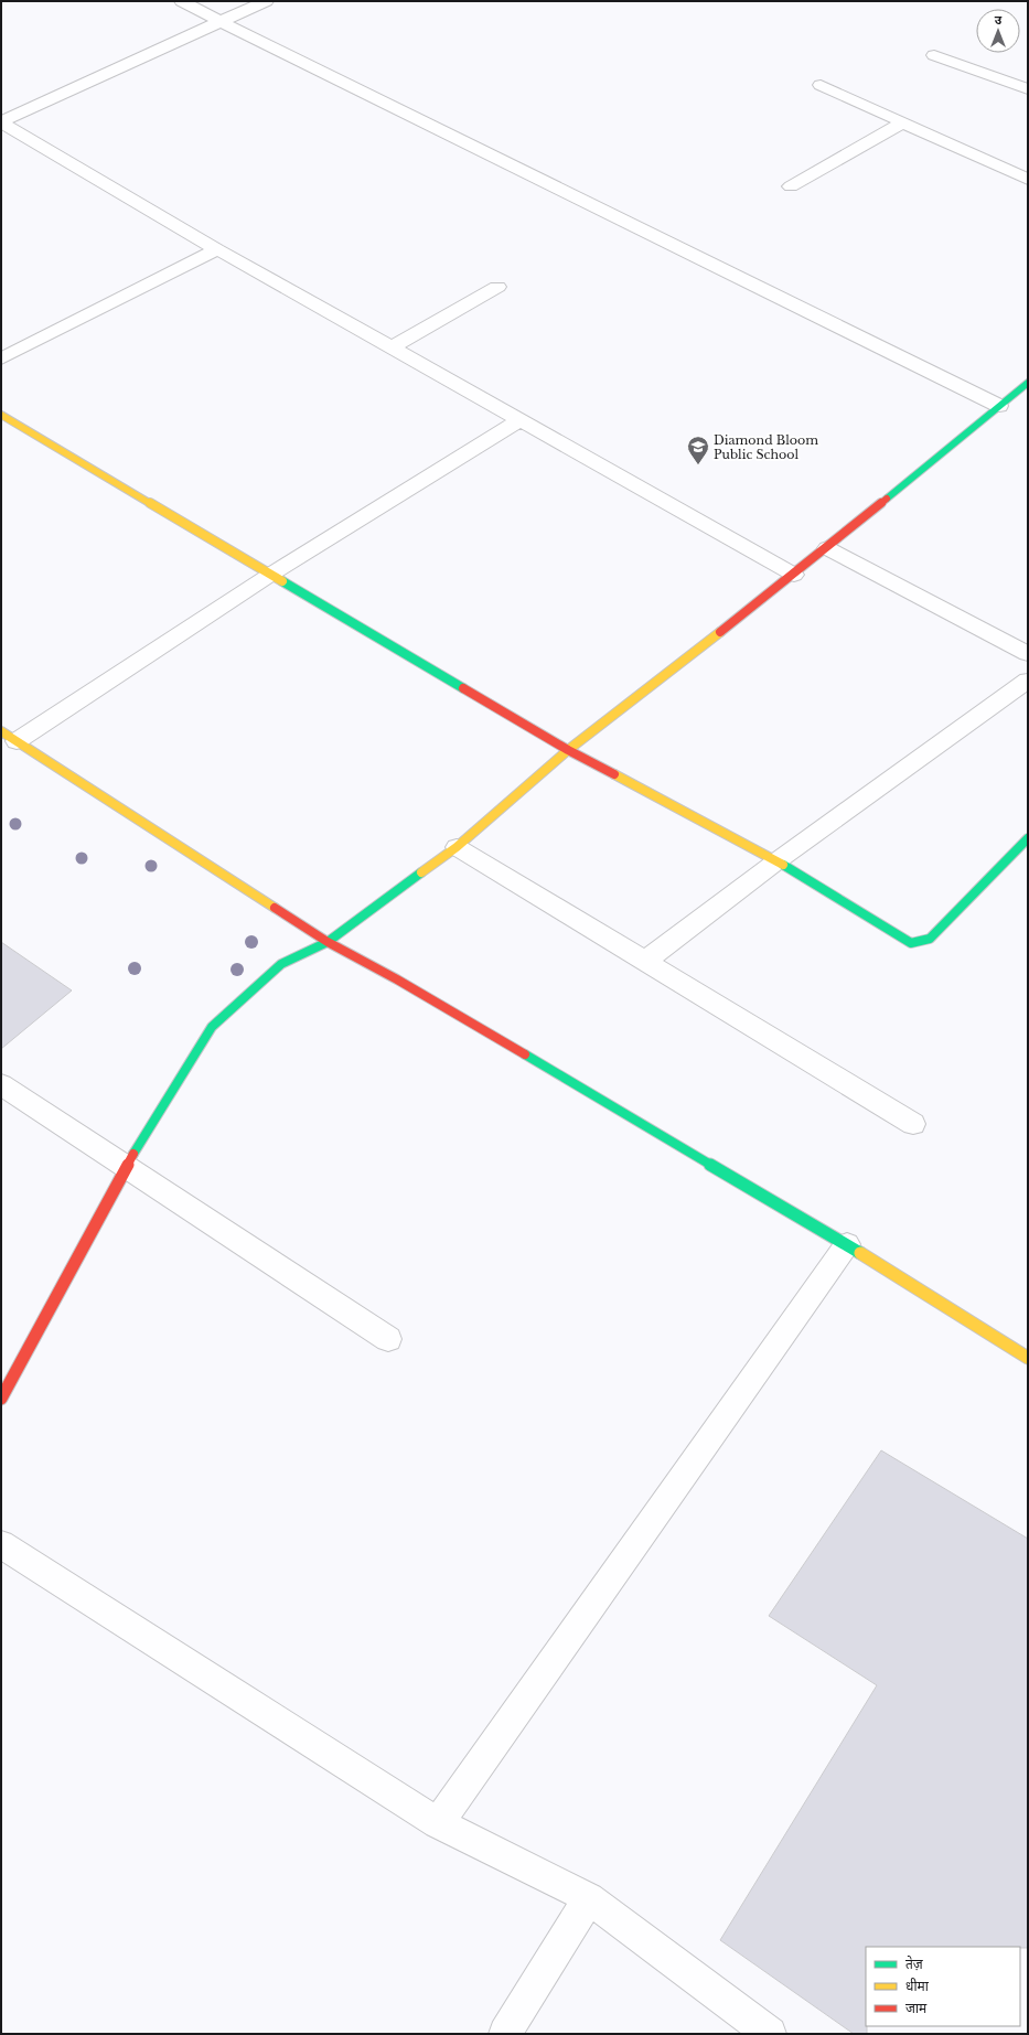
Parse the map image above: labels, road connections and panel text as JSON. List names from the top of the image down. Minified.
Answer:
{"places":{"school or university":["Diamond Bloom Public School"]},"legend":["तेज़","धीमा","जाम"],"north":"top"}
